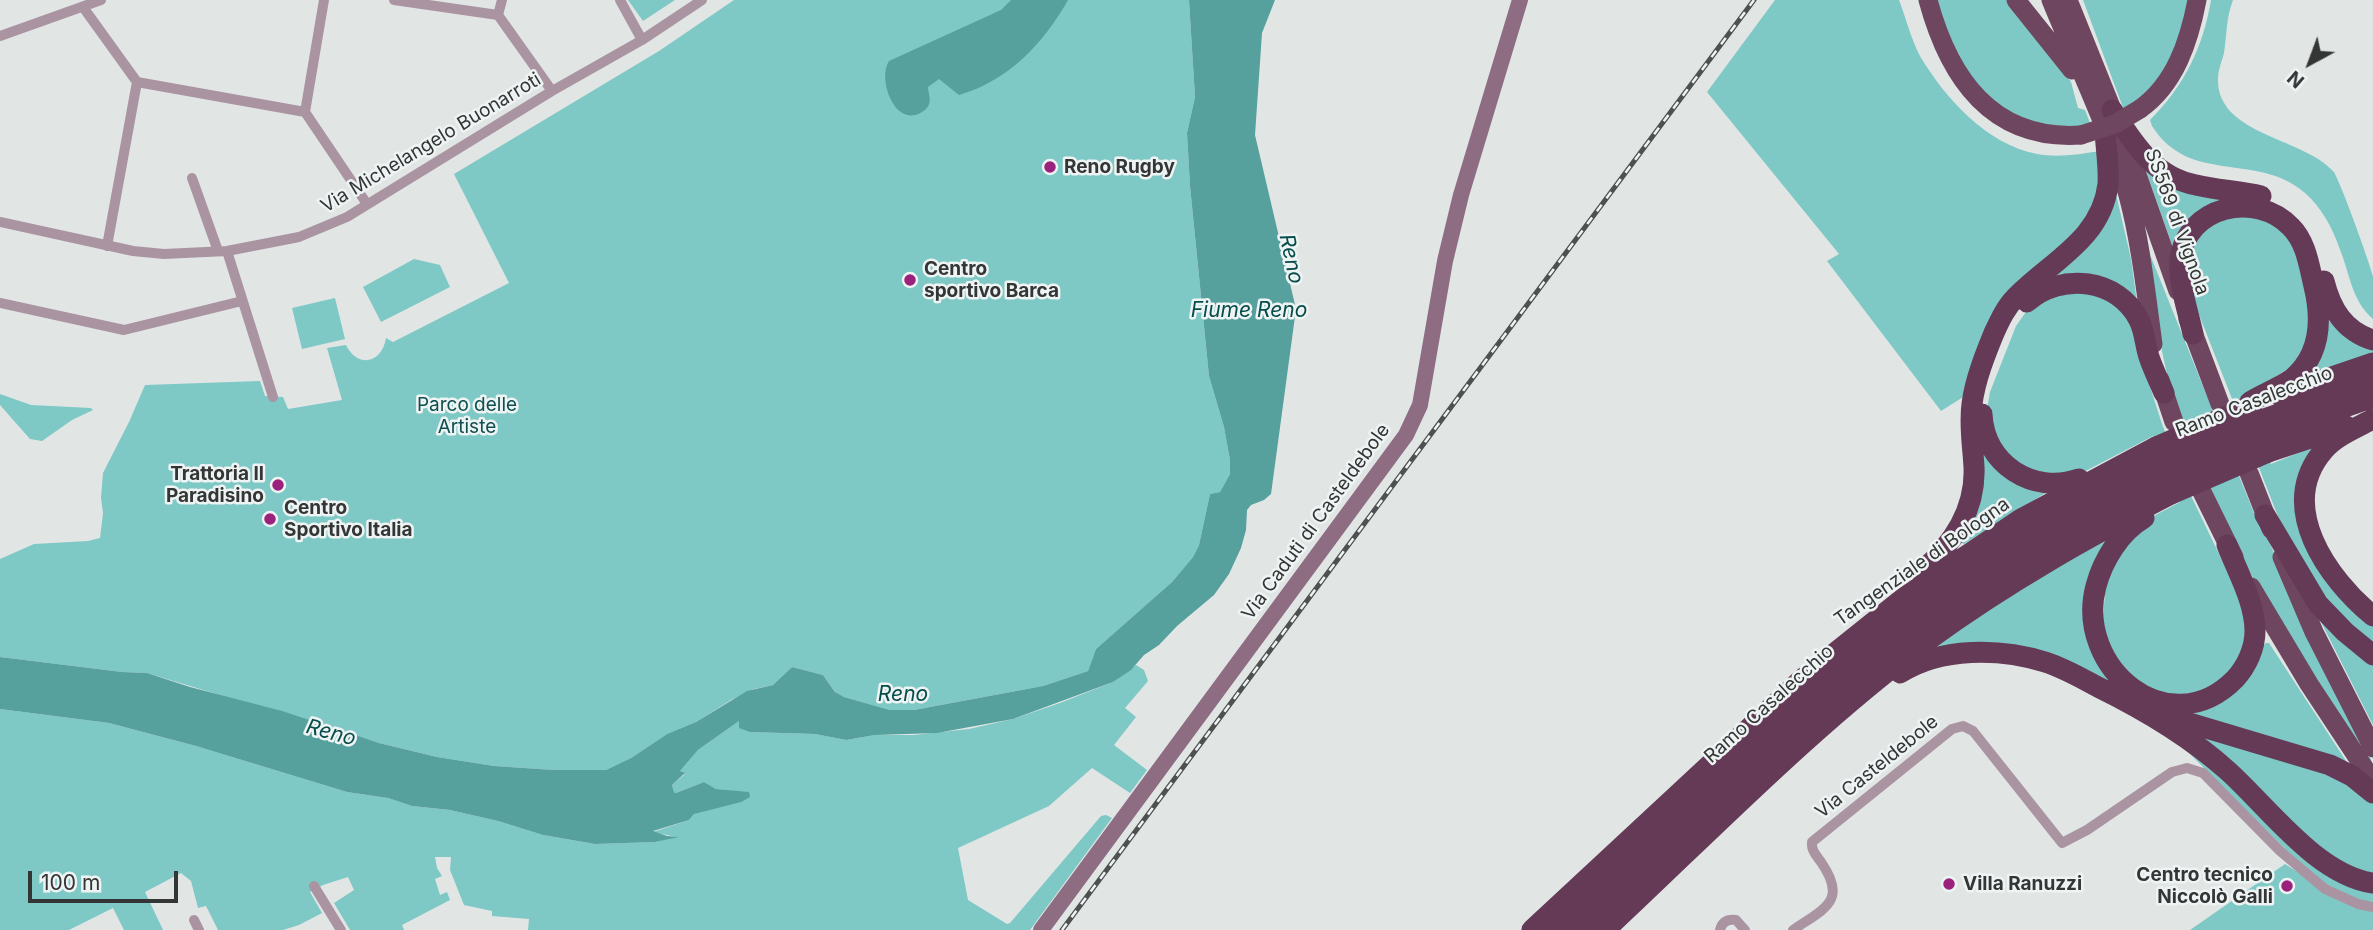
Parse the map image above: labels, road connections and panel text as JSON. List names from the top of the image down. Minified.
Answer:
{"streets":{"highway":["SS569 di Vignola","Ramo Casalecchio","Tangenziale di Bologna"],"main road":["Via Caduti di Casteldebole"],"street":["Via Michelangelo Buonarroti","Via Casteldebole"]},"crossings":[["SS569 di Vignola","Tangenziale di Bologna"],["Ramo Casalecchio","Tangenziale di Bologna"]],"water":["Reno","Fiume Reno"],"parks":["Parco delle Artiste"],"places":["Reno Rugby","Centro sportivo Barca","Trattoria Il Paradisino","Centro Sportivo Italia","Villa Ranuzzi","Centro tecnico Niccolò Galli"],"scale_bar":"100 m","north":"bottom left"}
